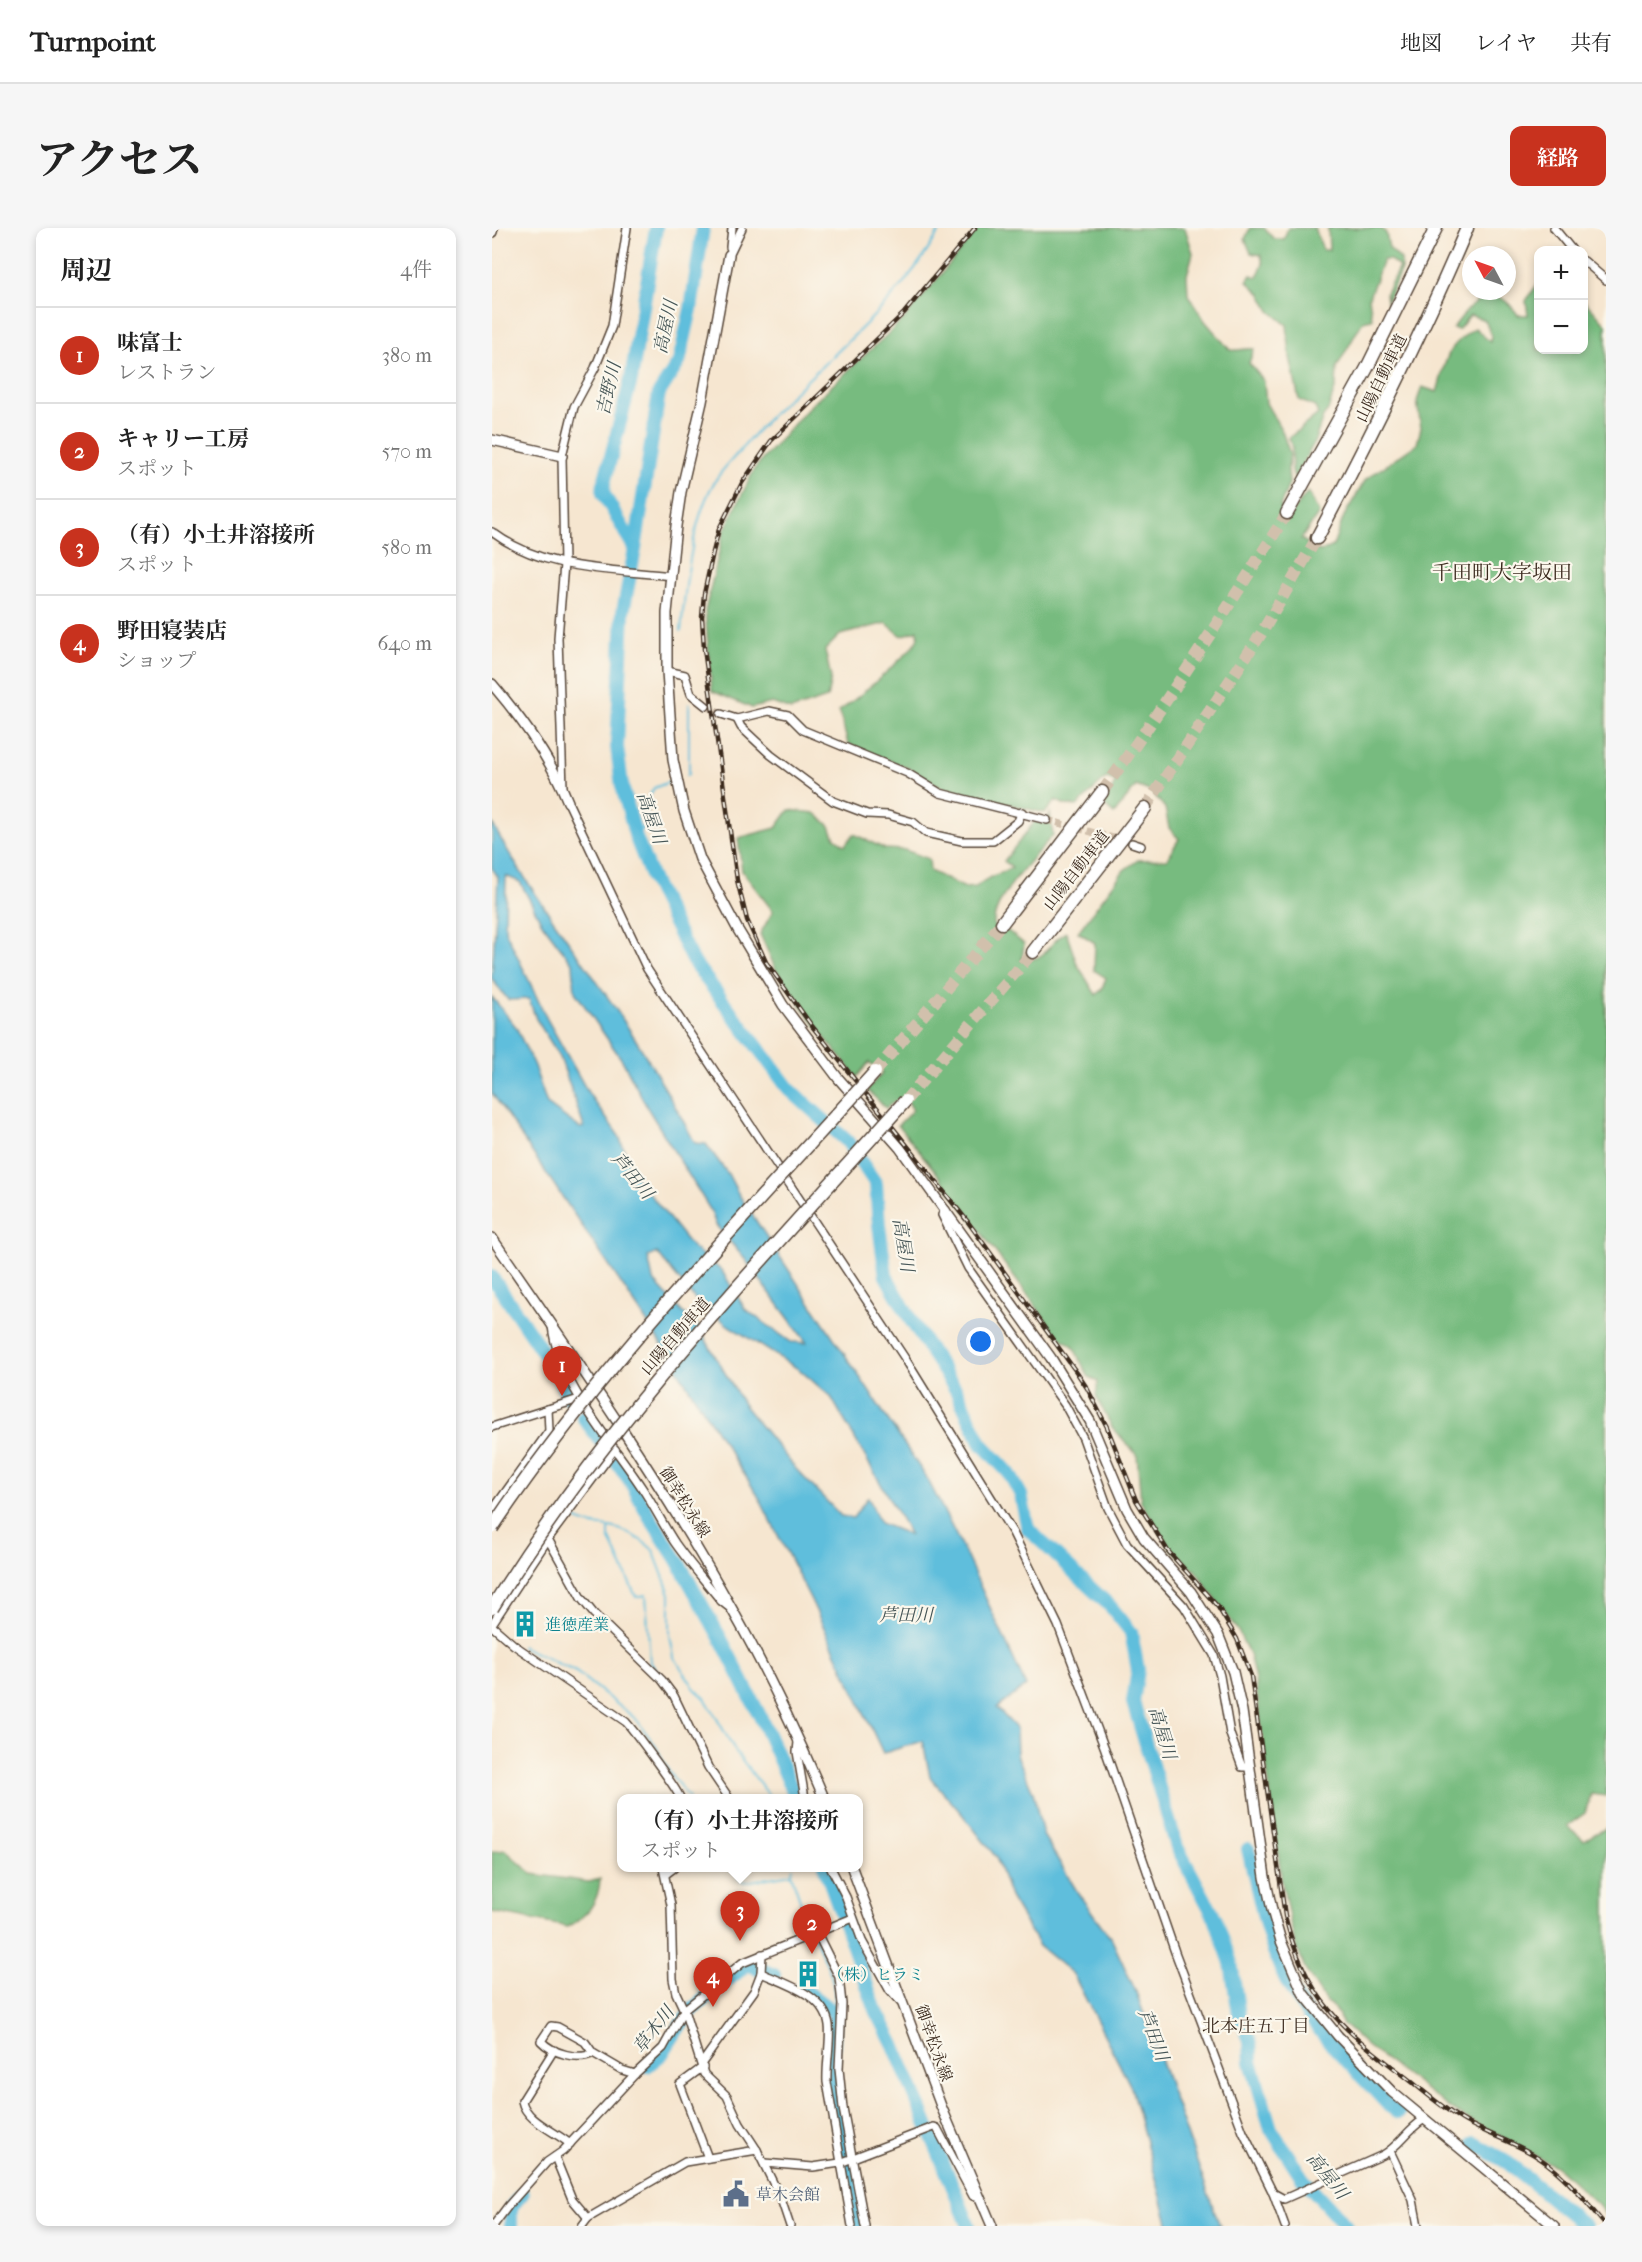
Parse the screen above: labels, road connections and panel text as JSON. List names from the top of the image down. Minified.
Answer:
{"streets":{"highway":["山陽自動車道"],"street":["御幸松永線"]},"districts":["千田町大字坂田","北本庄五丁目"],"water":["高屋川","吉野川","芦田川","草木川"],"places":{"building":["進徳産業","（株）ヒラミ"],"public building":["草木会館"]},"north":"top left","page":{"header":"Turnpoint","nav":["地図","レイヤ","共有"],"title":"アクセス","buttons":"経路","heading":["周辺","4件"],"map_buttons":["+","−"],"list":[{"mark":"1","name":"味富士","note":"レストラン","value":"380 m"},{"mark":"2","name":"キャリー工房","note":"スポット","value":"570 m"},{"mark":"3","name":"（有）小土井溶接所","note":"スポット","value":"580 m"},{"mark":"4","name":"野田寝装店","note":"ショップ","value":"640 m"}],"pins":["1","3","2","4"],"popup":["（有）小土井溶接所","スポット"]}}
